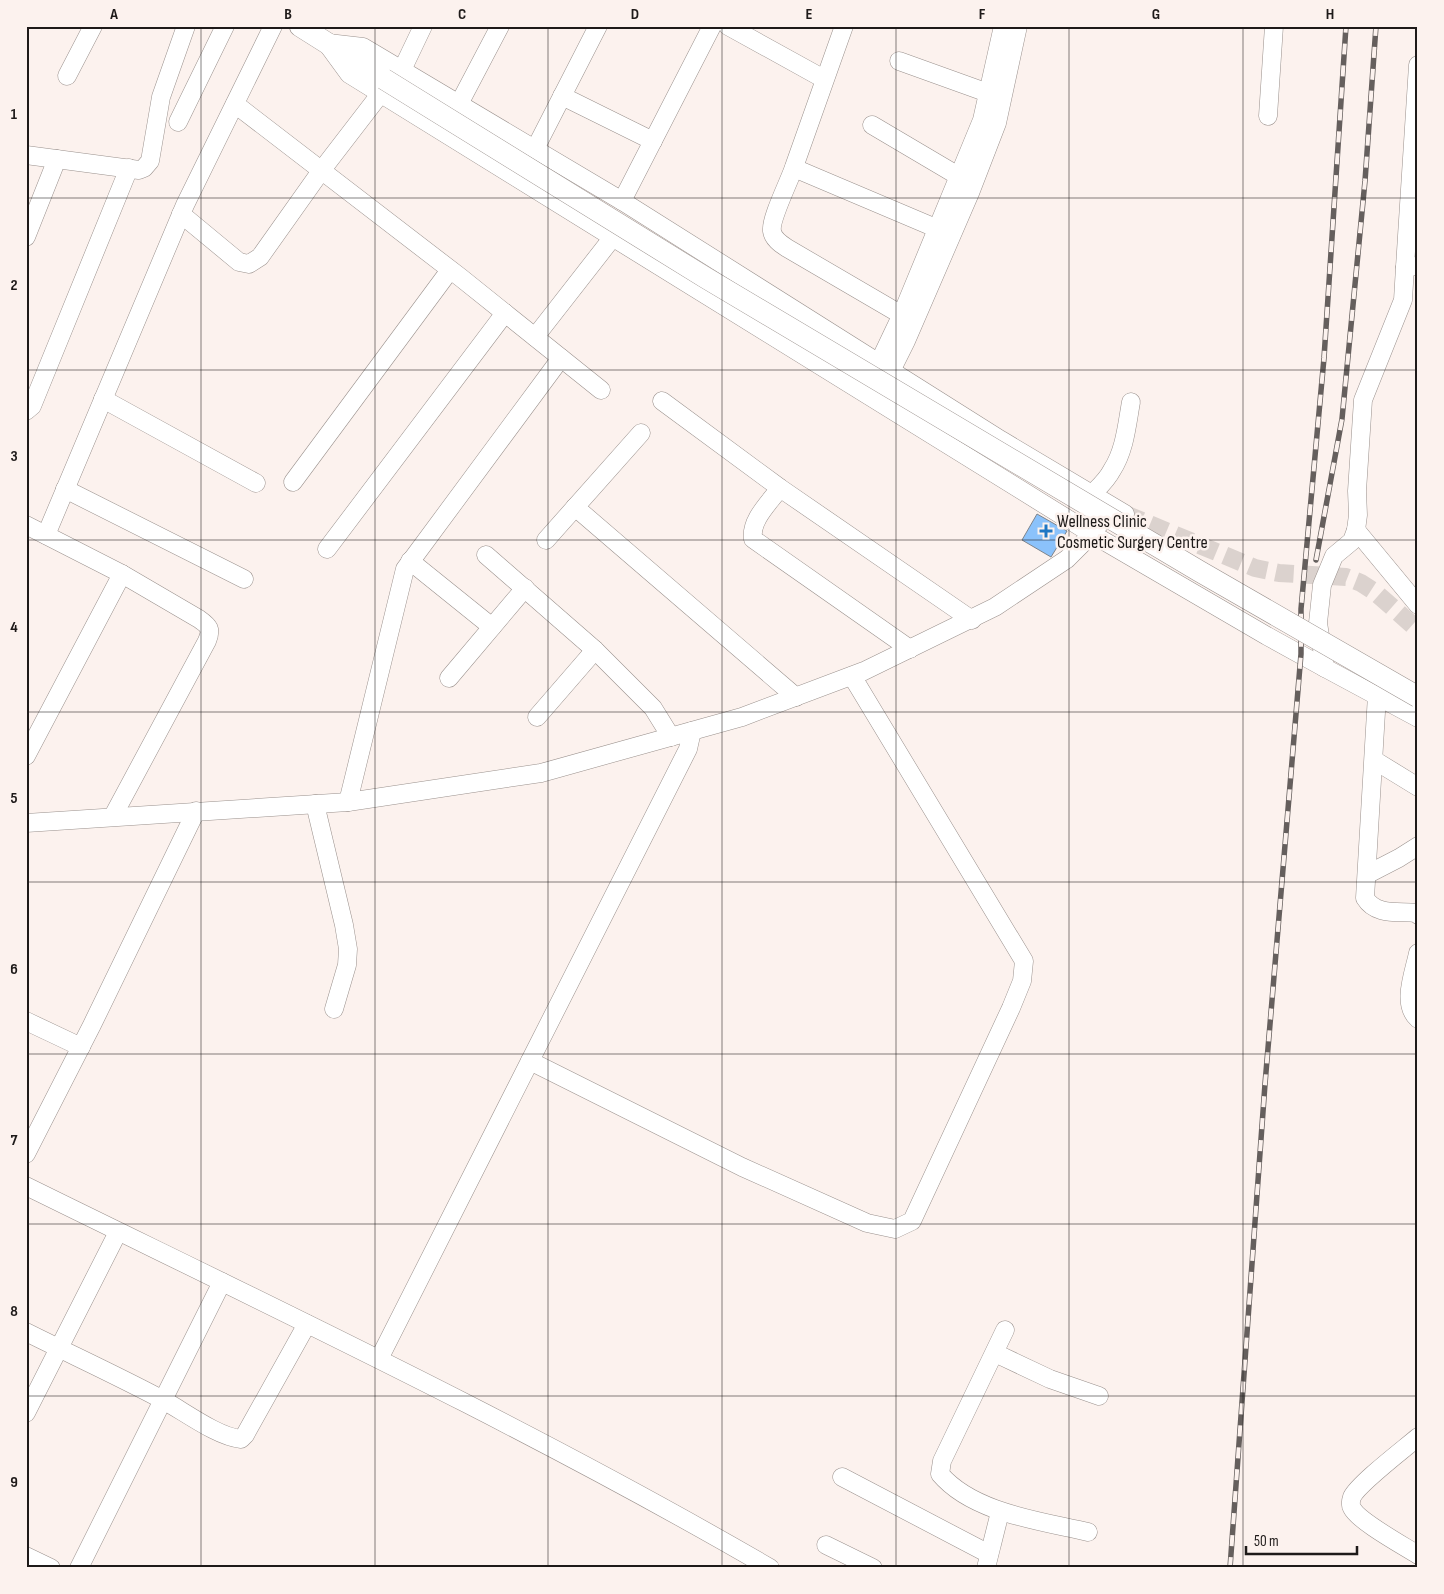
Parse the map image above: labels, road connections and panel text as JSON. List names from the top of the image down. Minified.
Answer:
{"places":{"health":["Wellness Clinic Cosmetic Surgery Centre"]},"scale_bar":"50 m","grid":{"columns":["A","B","C","D","E","F","G","H"],"rows":["1","2","3","4","5","6","7","8","9"]}}
